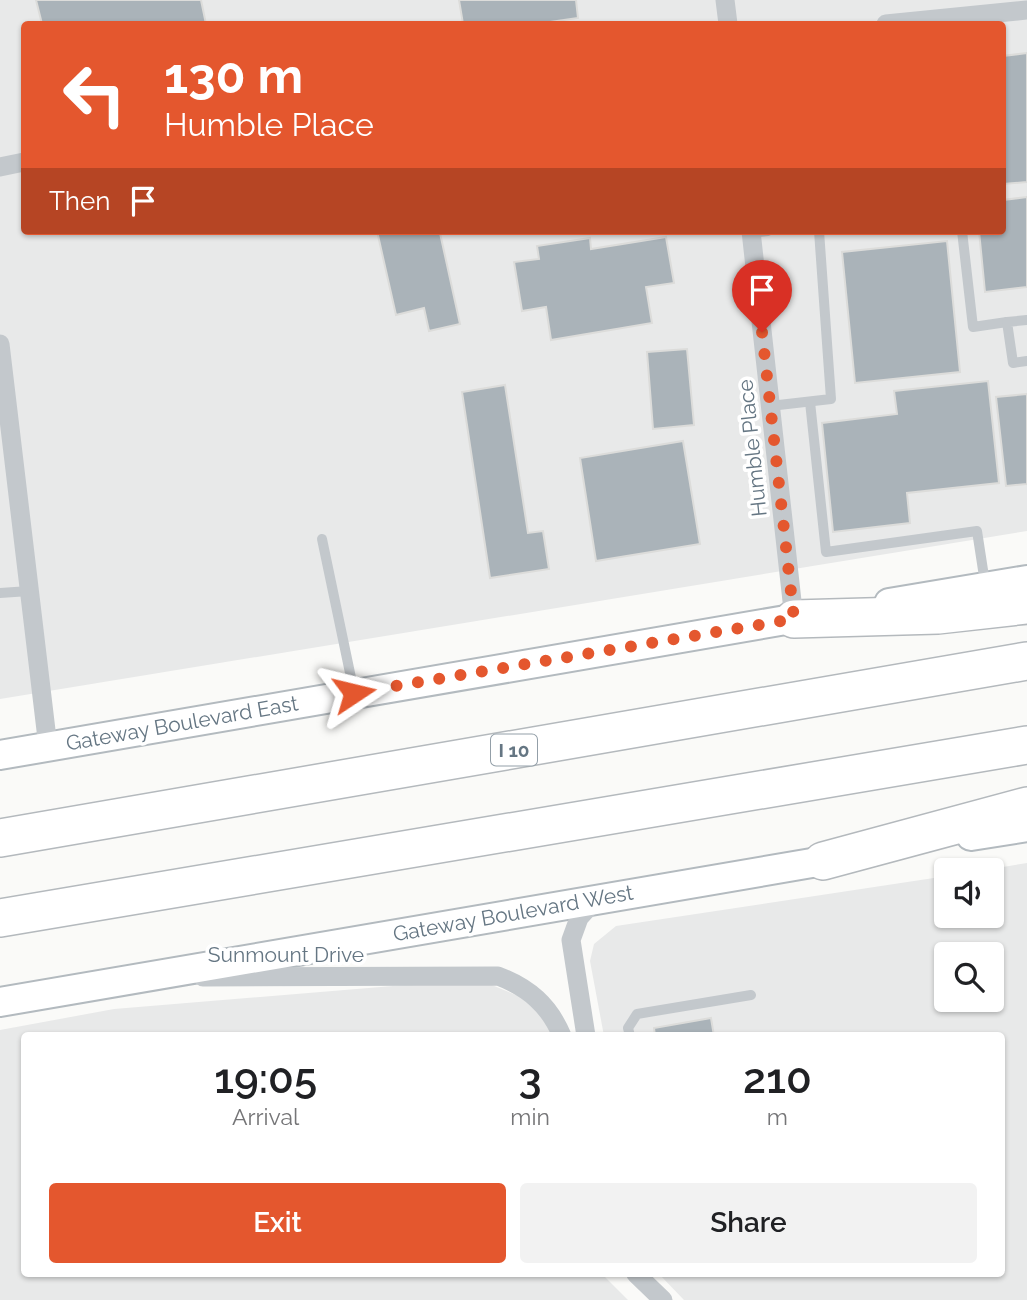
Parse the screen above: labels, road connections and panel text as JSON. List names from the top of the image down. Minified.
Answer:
{"streets":{"highway":["I 10"],"main road":["Gateway Boulevard East","Gateway Boulevard West"],"street":["Humble Place","Sunmount Drive"]},"crossings":[["Humble Place","Gateway Boulevard East"],["Gateway Boulevard West","Sunmount Drive"]],"page":{"turn":["130 m","Humble Place"],"then":"Then","eta":["19:05","Arrival","3","min","210","m"],"buttons":["Exit","Share"]}}
